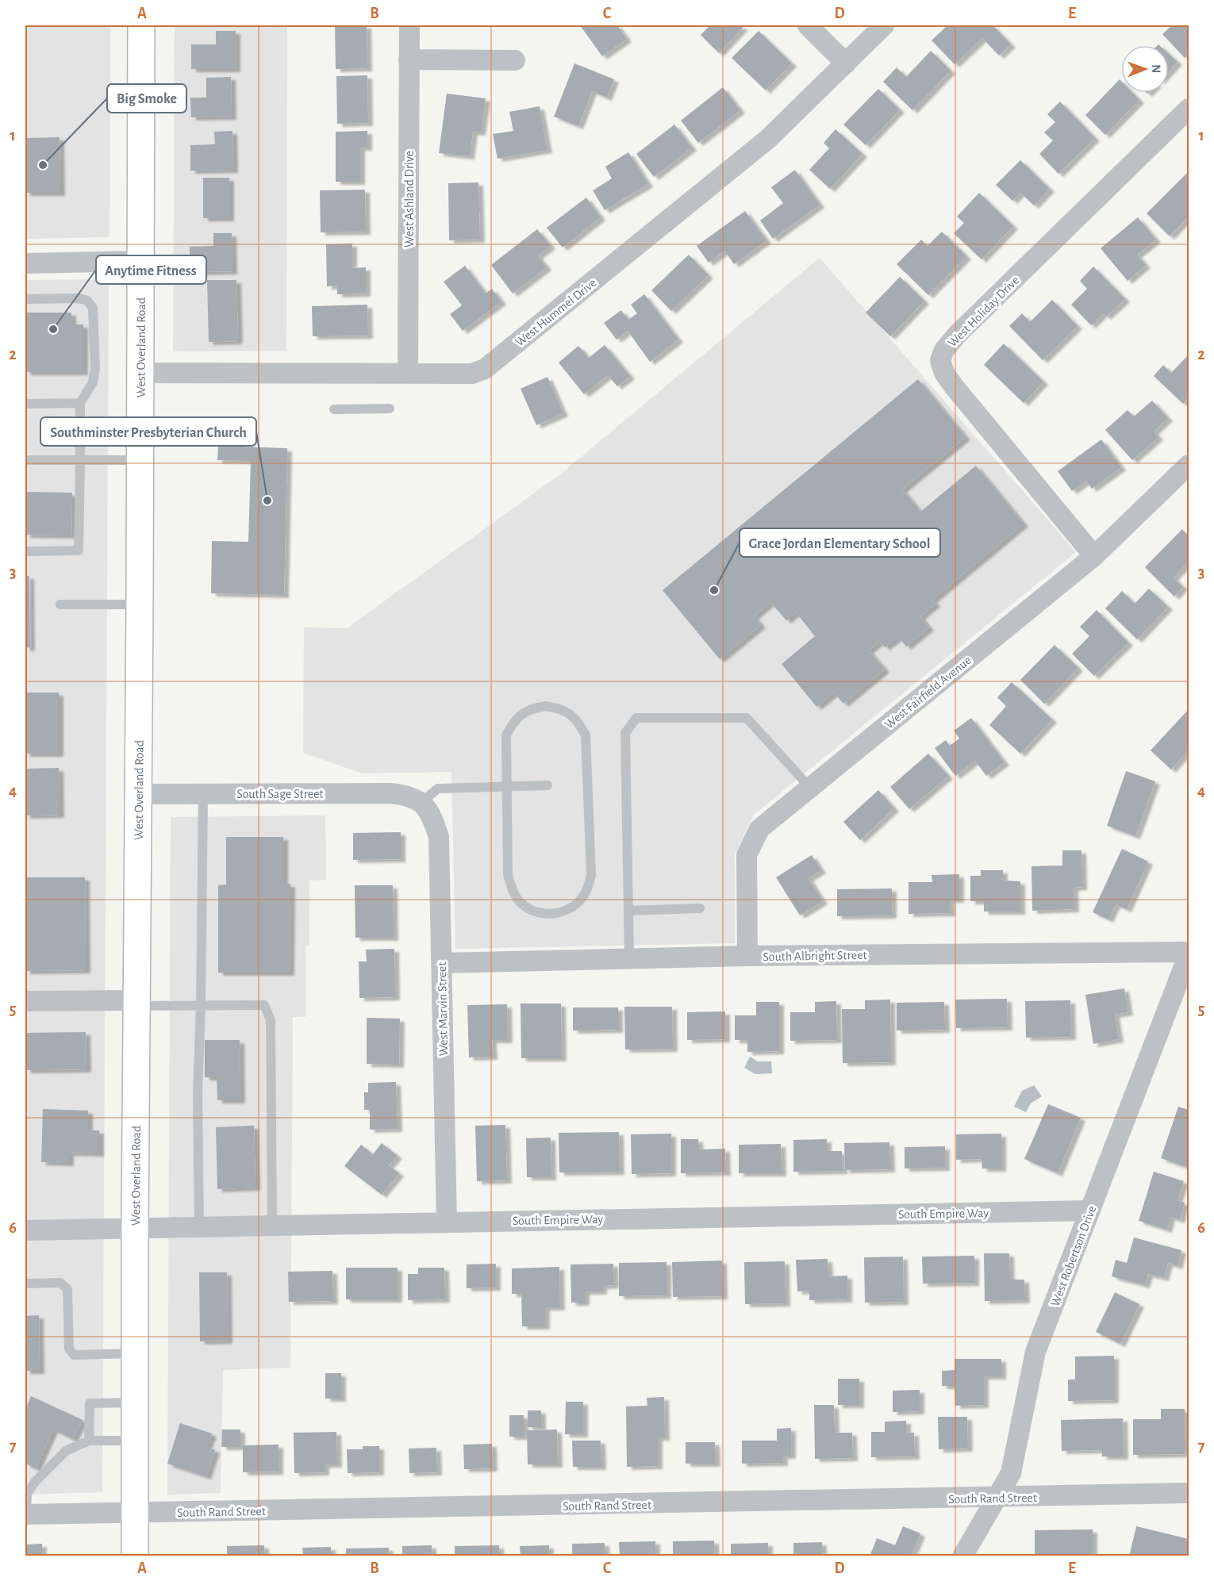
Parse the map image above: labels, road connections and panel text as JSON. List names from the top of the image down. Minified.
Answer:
{"streets":{"main road":["West Overland Road"],"street":["West Ashland Drive","West Holiday Drive","West Hummel Drive","West Fairfield Avenue","South Sage Street","South Albright Street","West Marvin Street","South Empire Way","West Robertson Drive","South Rand Street"]},"crossings":[["West Ashland Drive","West Hummel Drive"],["West Holiday Drive","West Fairfield Avenue"],["West Hummel Drive","West Overland Road"],["West Overland Road","South Sage Street"],["West Overland Road","South Empire Way"],["West Overland Road","South Rand Street"],["West Fairfield Avenue","South Albright Street"],["South Sage Street","West Marvin Street"],["South Albright Street","West Marvin Street"],["South Albright Street","West Robertson Drive"],["West Marvin Street","South Empire Way"],["South Empire Way","West Robertson Drive"],["West Robertson Drive","South Rand Street"]],"places":["Big Smoke","Anytime Fitness","Southminster Presbyterian Church","Grace Jordan Elementary School"],"north":"right","grid":{"columns":["A","B","C","D","E"],"rows":["1","2","3","4","5","6","7"]}}
